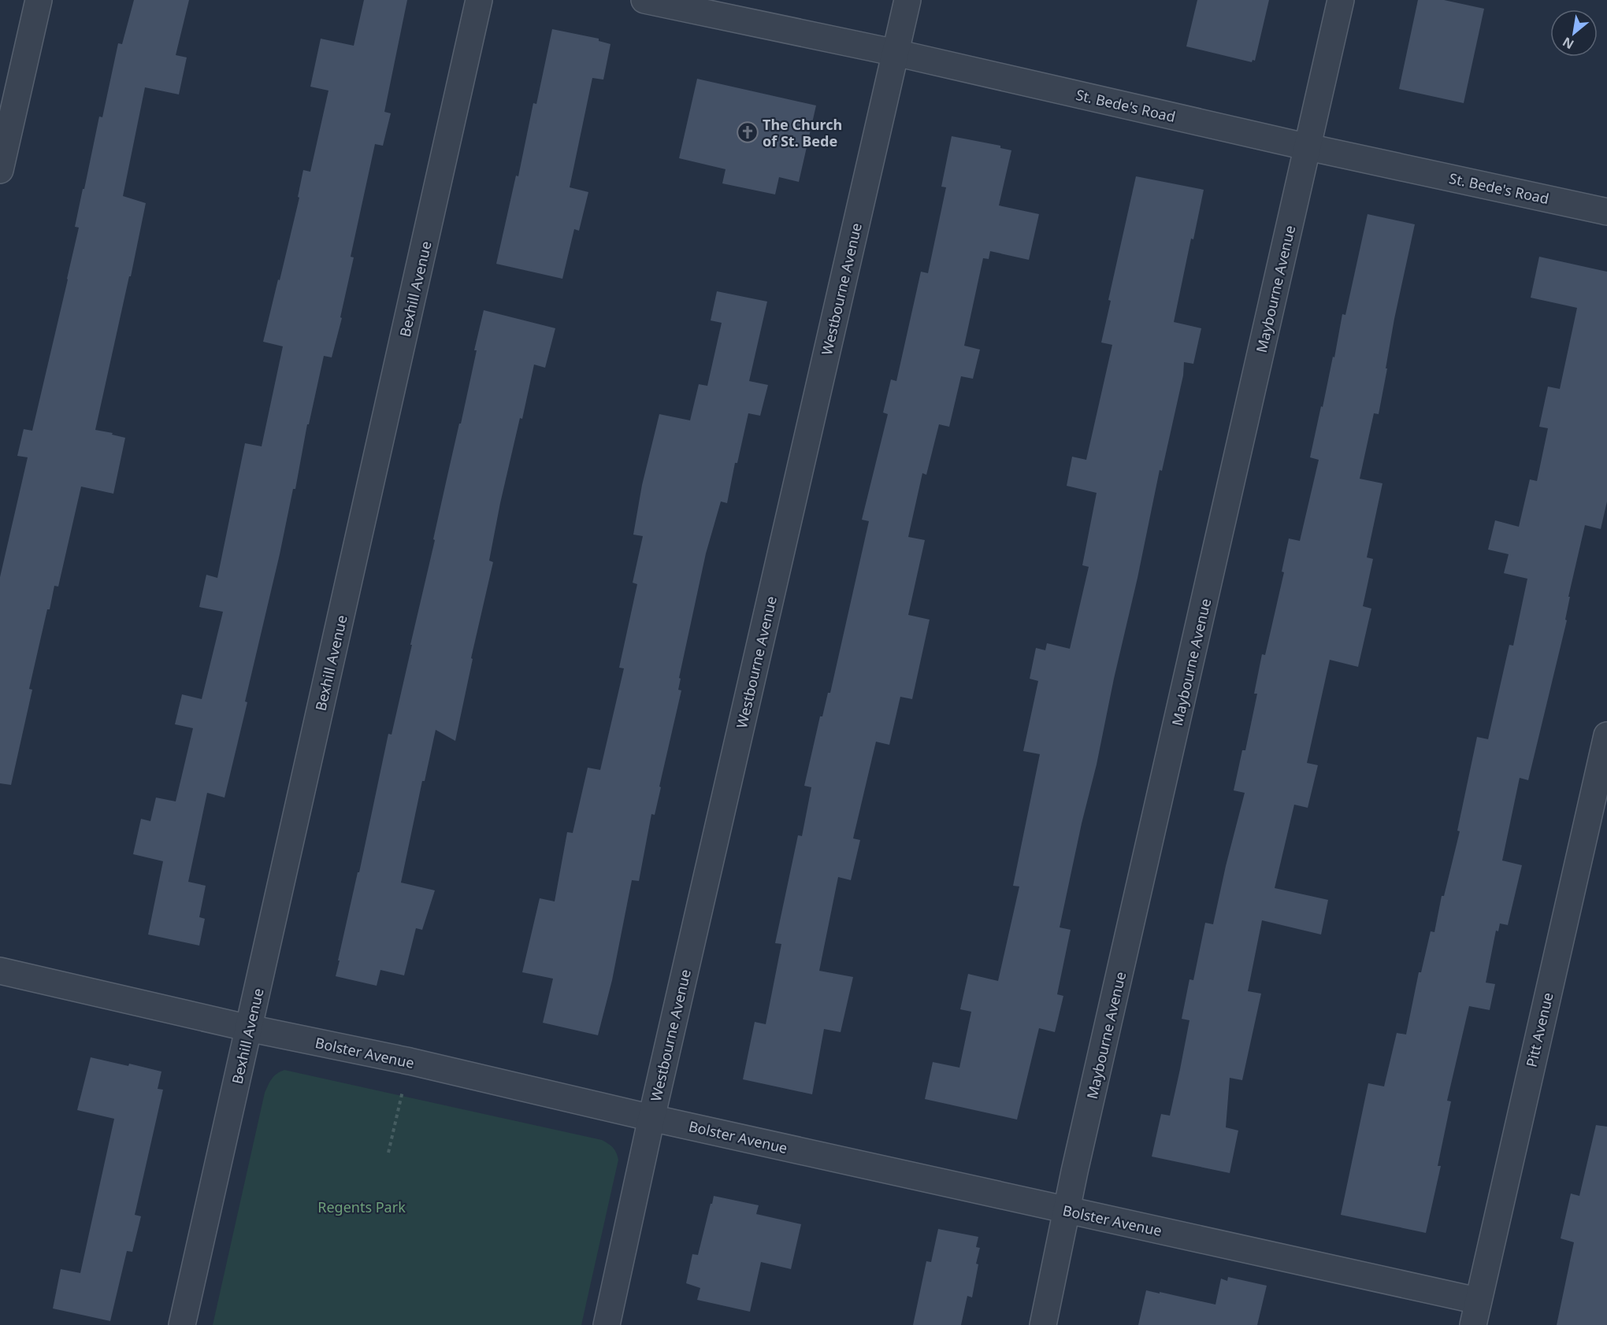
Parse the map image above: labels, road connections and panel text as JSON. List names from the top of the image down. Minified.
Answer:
{"streets":{"street":["St. Bede's Road","Bexhill Avenue","Westbourne Avenue","Maybourne Avenue","Pitt Avenue","Bolster Avenue"]},"crossings":[["St. Bede's Road","Westbourne Avenue"],["St. Bede's Road","Maybourne Avenue"],["Bexhill Avenue","Bolster Avenue"],["Westbourne Avenue","Bolster Avenue"],["Maybourne Avenue","Bolster Avenue"],["Pitt Avenue","Bolster Avenue"]],"parks":["Regents Park"],"places":{"church":["The Church of St. Bede"]},"north":"bottom left"}
